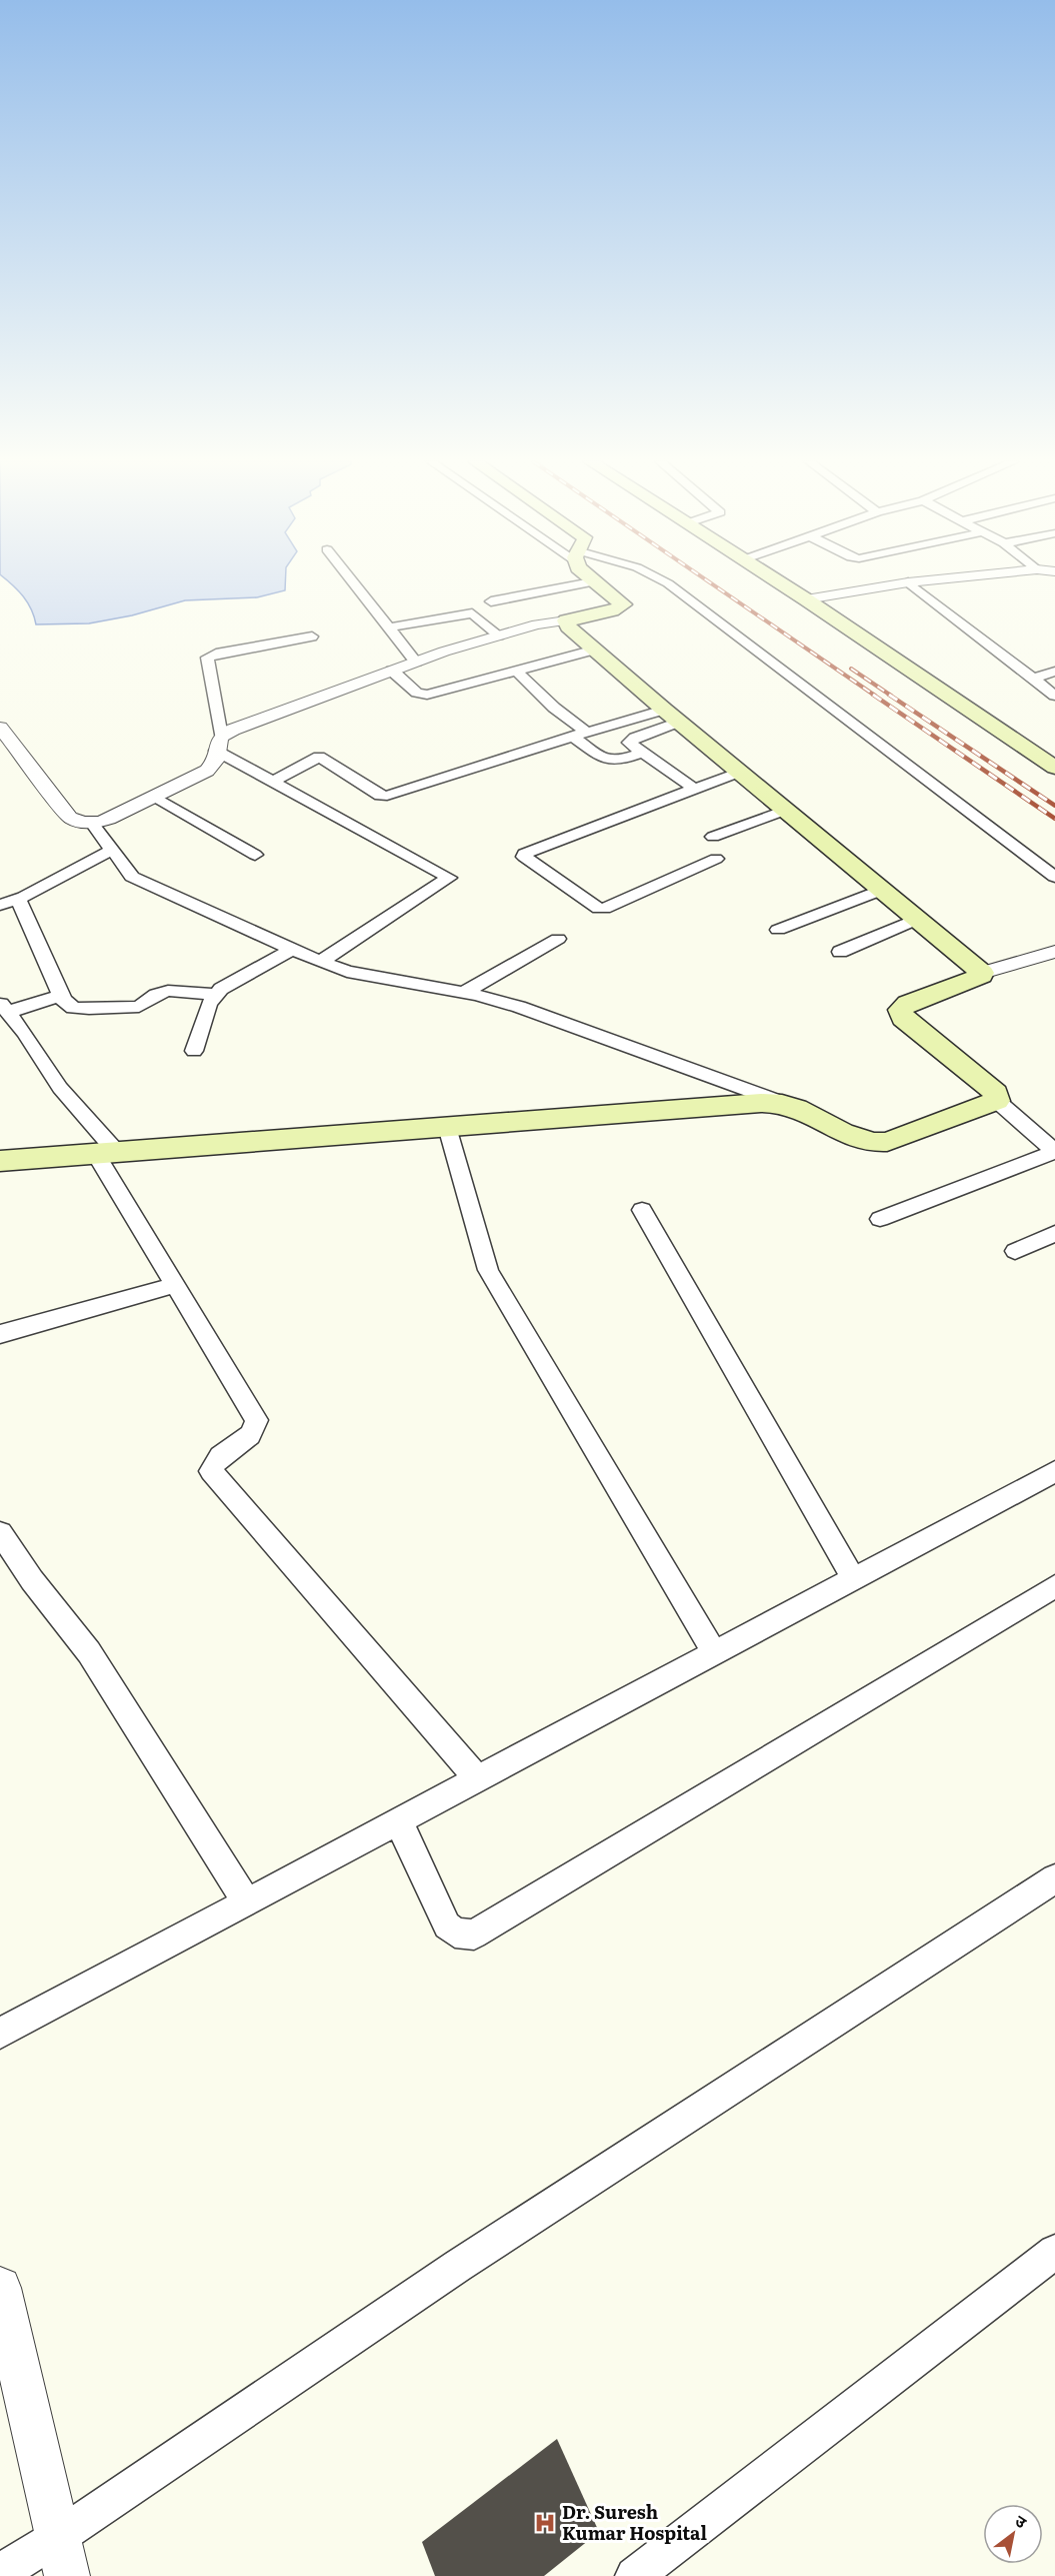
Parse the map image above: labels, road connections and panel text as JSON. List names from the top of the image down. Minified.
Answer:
{"places":{"hospital":["Dr. Suresh Kumar Hospital"]},"north":"top right"}
